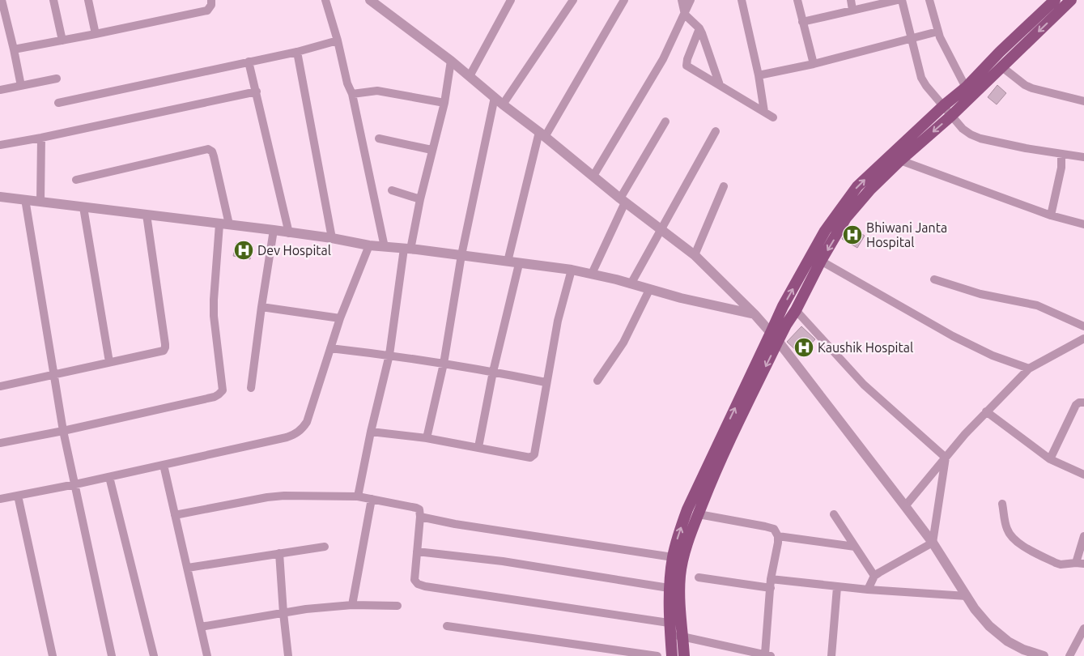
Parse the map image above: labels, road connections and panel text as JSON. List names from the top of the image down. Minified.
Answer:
{"places":{"hospital":["Bhiwani Janta Hospital","Dev Hospital","Kaushik Hospital"]}}
